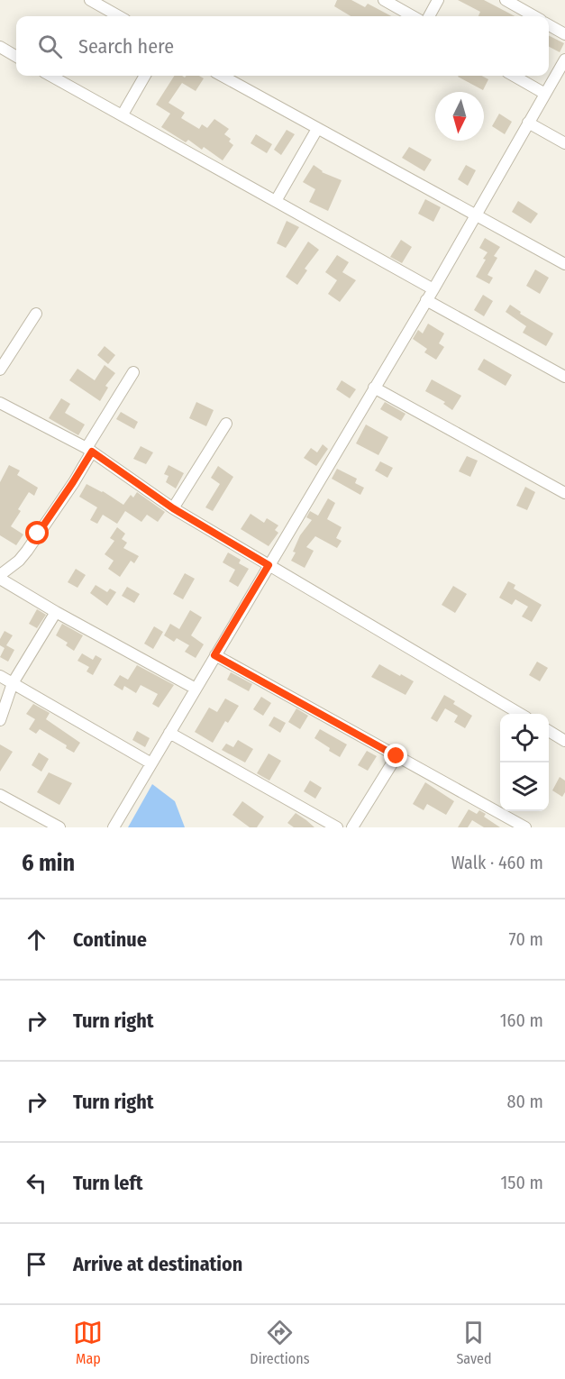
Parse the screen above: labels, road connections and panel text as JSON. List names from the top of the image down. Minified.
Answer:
{"north":"bottom","page":{"search":"Search here","heading":["6 min","Walk · 460 m"],"list":[["Continue","70 m"],["Turn right","160 m"],["Turn right","80 m"],["Turn left","150 m"],"Arrive at destination"],"nav":["Map","Directions","Saved"]}}
